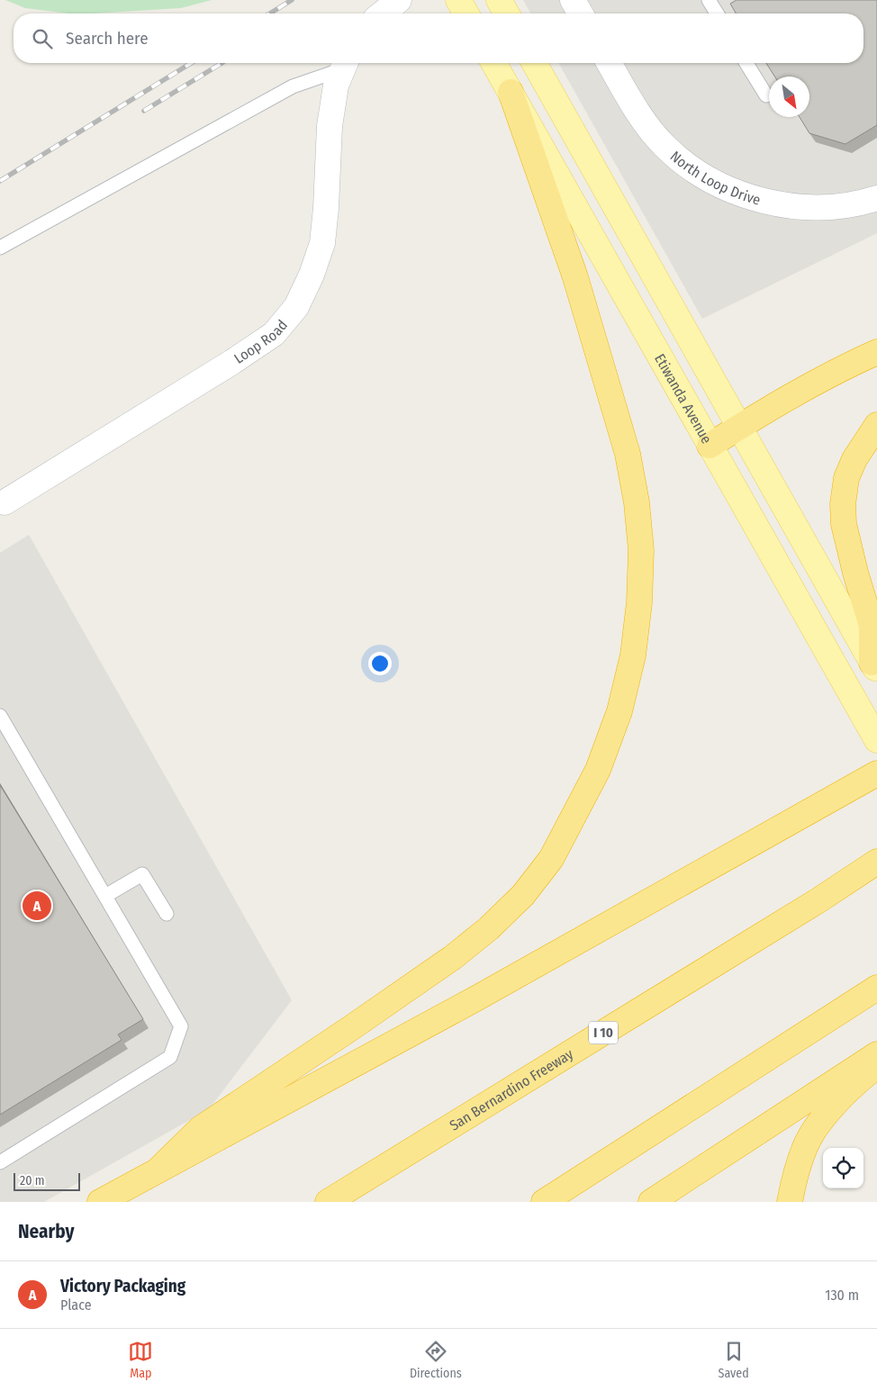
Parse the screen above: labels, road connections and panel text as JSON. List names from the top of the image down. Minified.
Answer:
{"streets":{"highway":["I 10","San Bernardino Freeway"],"main road":["Etiwanda Avenue"],"street":["North Loop Drive","Loop Road"]},"scale_bar":"20 m","north":"bottom right","page":{"search":"Search here","pins":"A","scale":"20 m","heading":"Nearby","list":[{"mark":"A","name":"Victory Packaging","note":"Place","value":"130 m"}],"nav":["Map","Directions","Saved"]}}
